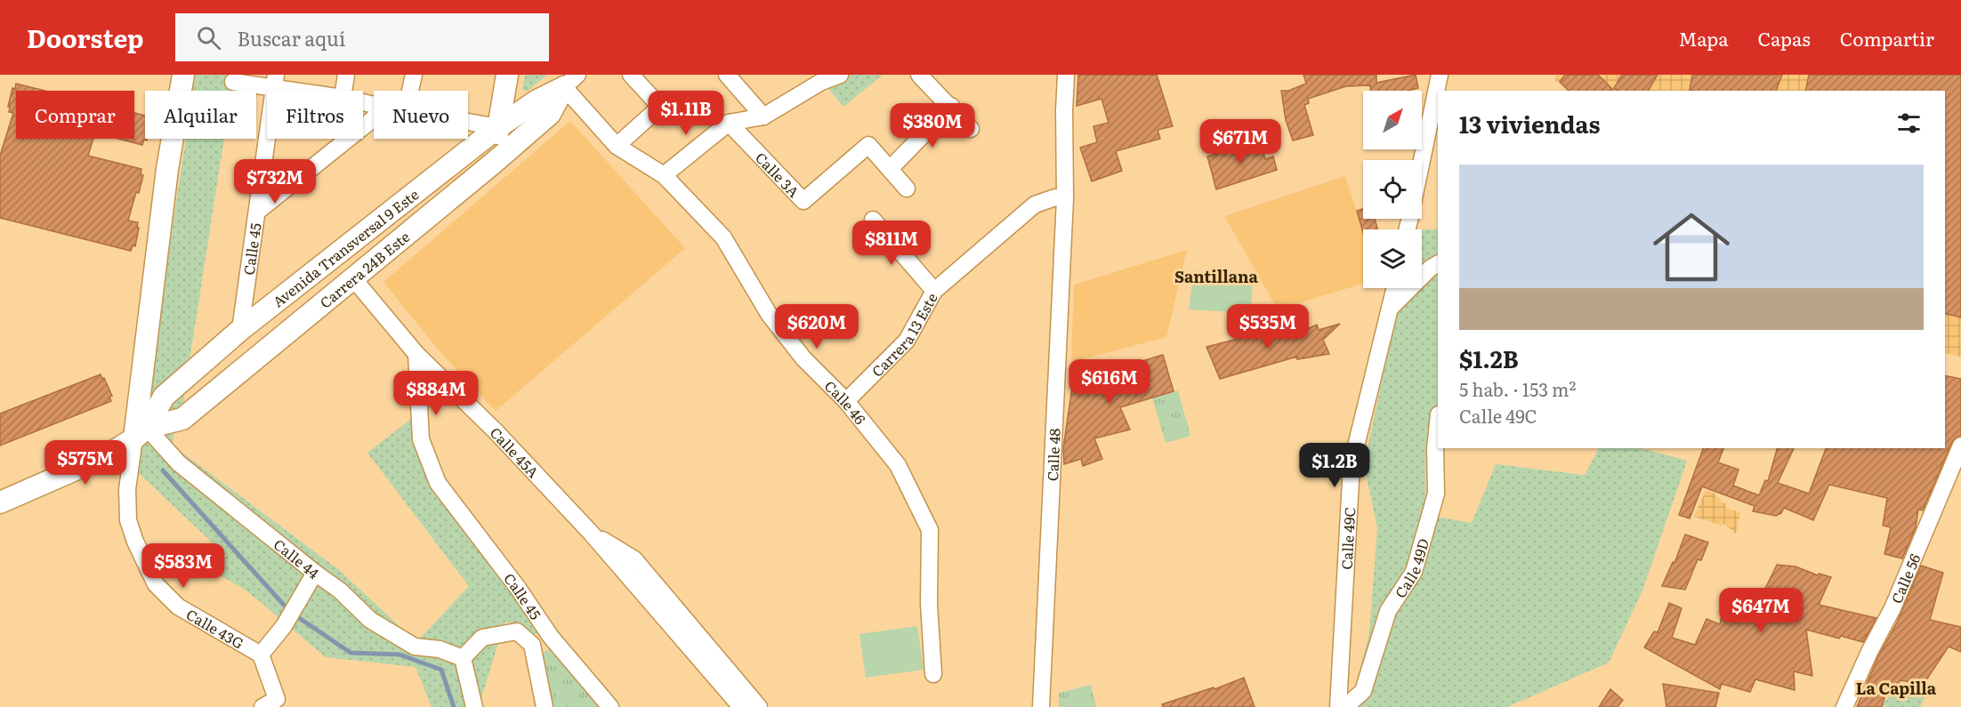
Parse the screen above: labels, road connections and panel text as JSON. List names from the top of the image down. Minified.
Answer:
{"streets":{"main road":["Avenida Transversal 9 Este","Carrera 24B Este"],"street":["Calle 3A","Calle 45","Carrera 13 Este","Calle 46","Calle 45A","Calle 48","Calle 49C","Calle 44","Calle 49D","Calle 56","Calle 43G"]},"crossings":[["Avenida Transversal 9 Este","Calle 45"],["Avenida Transversal 9 Este","Carrera 24B Este"],["Avenida Transversal 9 Este","Calle 46"],["Avenida Transversal 9 Este","Calle 44"],["Avenida Transversal 9 Este","Calle 43G"],["Calle 45","Calle 45A"],["Carrera 24B Este","Calle 46"],["Carrera 24B Este","Calle 45A"],["Carrera 24B Este","Calle 44"],["Carrera 24B Este","Calle 43G"],["Carrera 13 Este","Calle 46"],["Carrera 13 Este","Calle 48"],["Calle 44","Calle 43G"]],"districts":["Santillana","La Capilla"],"north":"top right","page":{"header":"Doorstep","search":"Buscar aquí","nav":["Mapa","Capas","Compartir"],"price":["$1.11B","$380M","$671M","$732M","$811M","$620M","$535M","$616M","$884M","$575M","$1.2B","$583M","$647M"],"chip":["Comprar","Alquilar","Filtros","Nuevo"],"heading":"13 viviendas","list":[{"name":"$1.2B","note":"5 hab. · 153 m² · Calle 49C"}]}}
